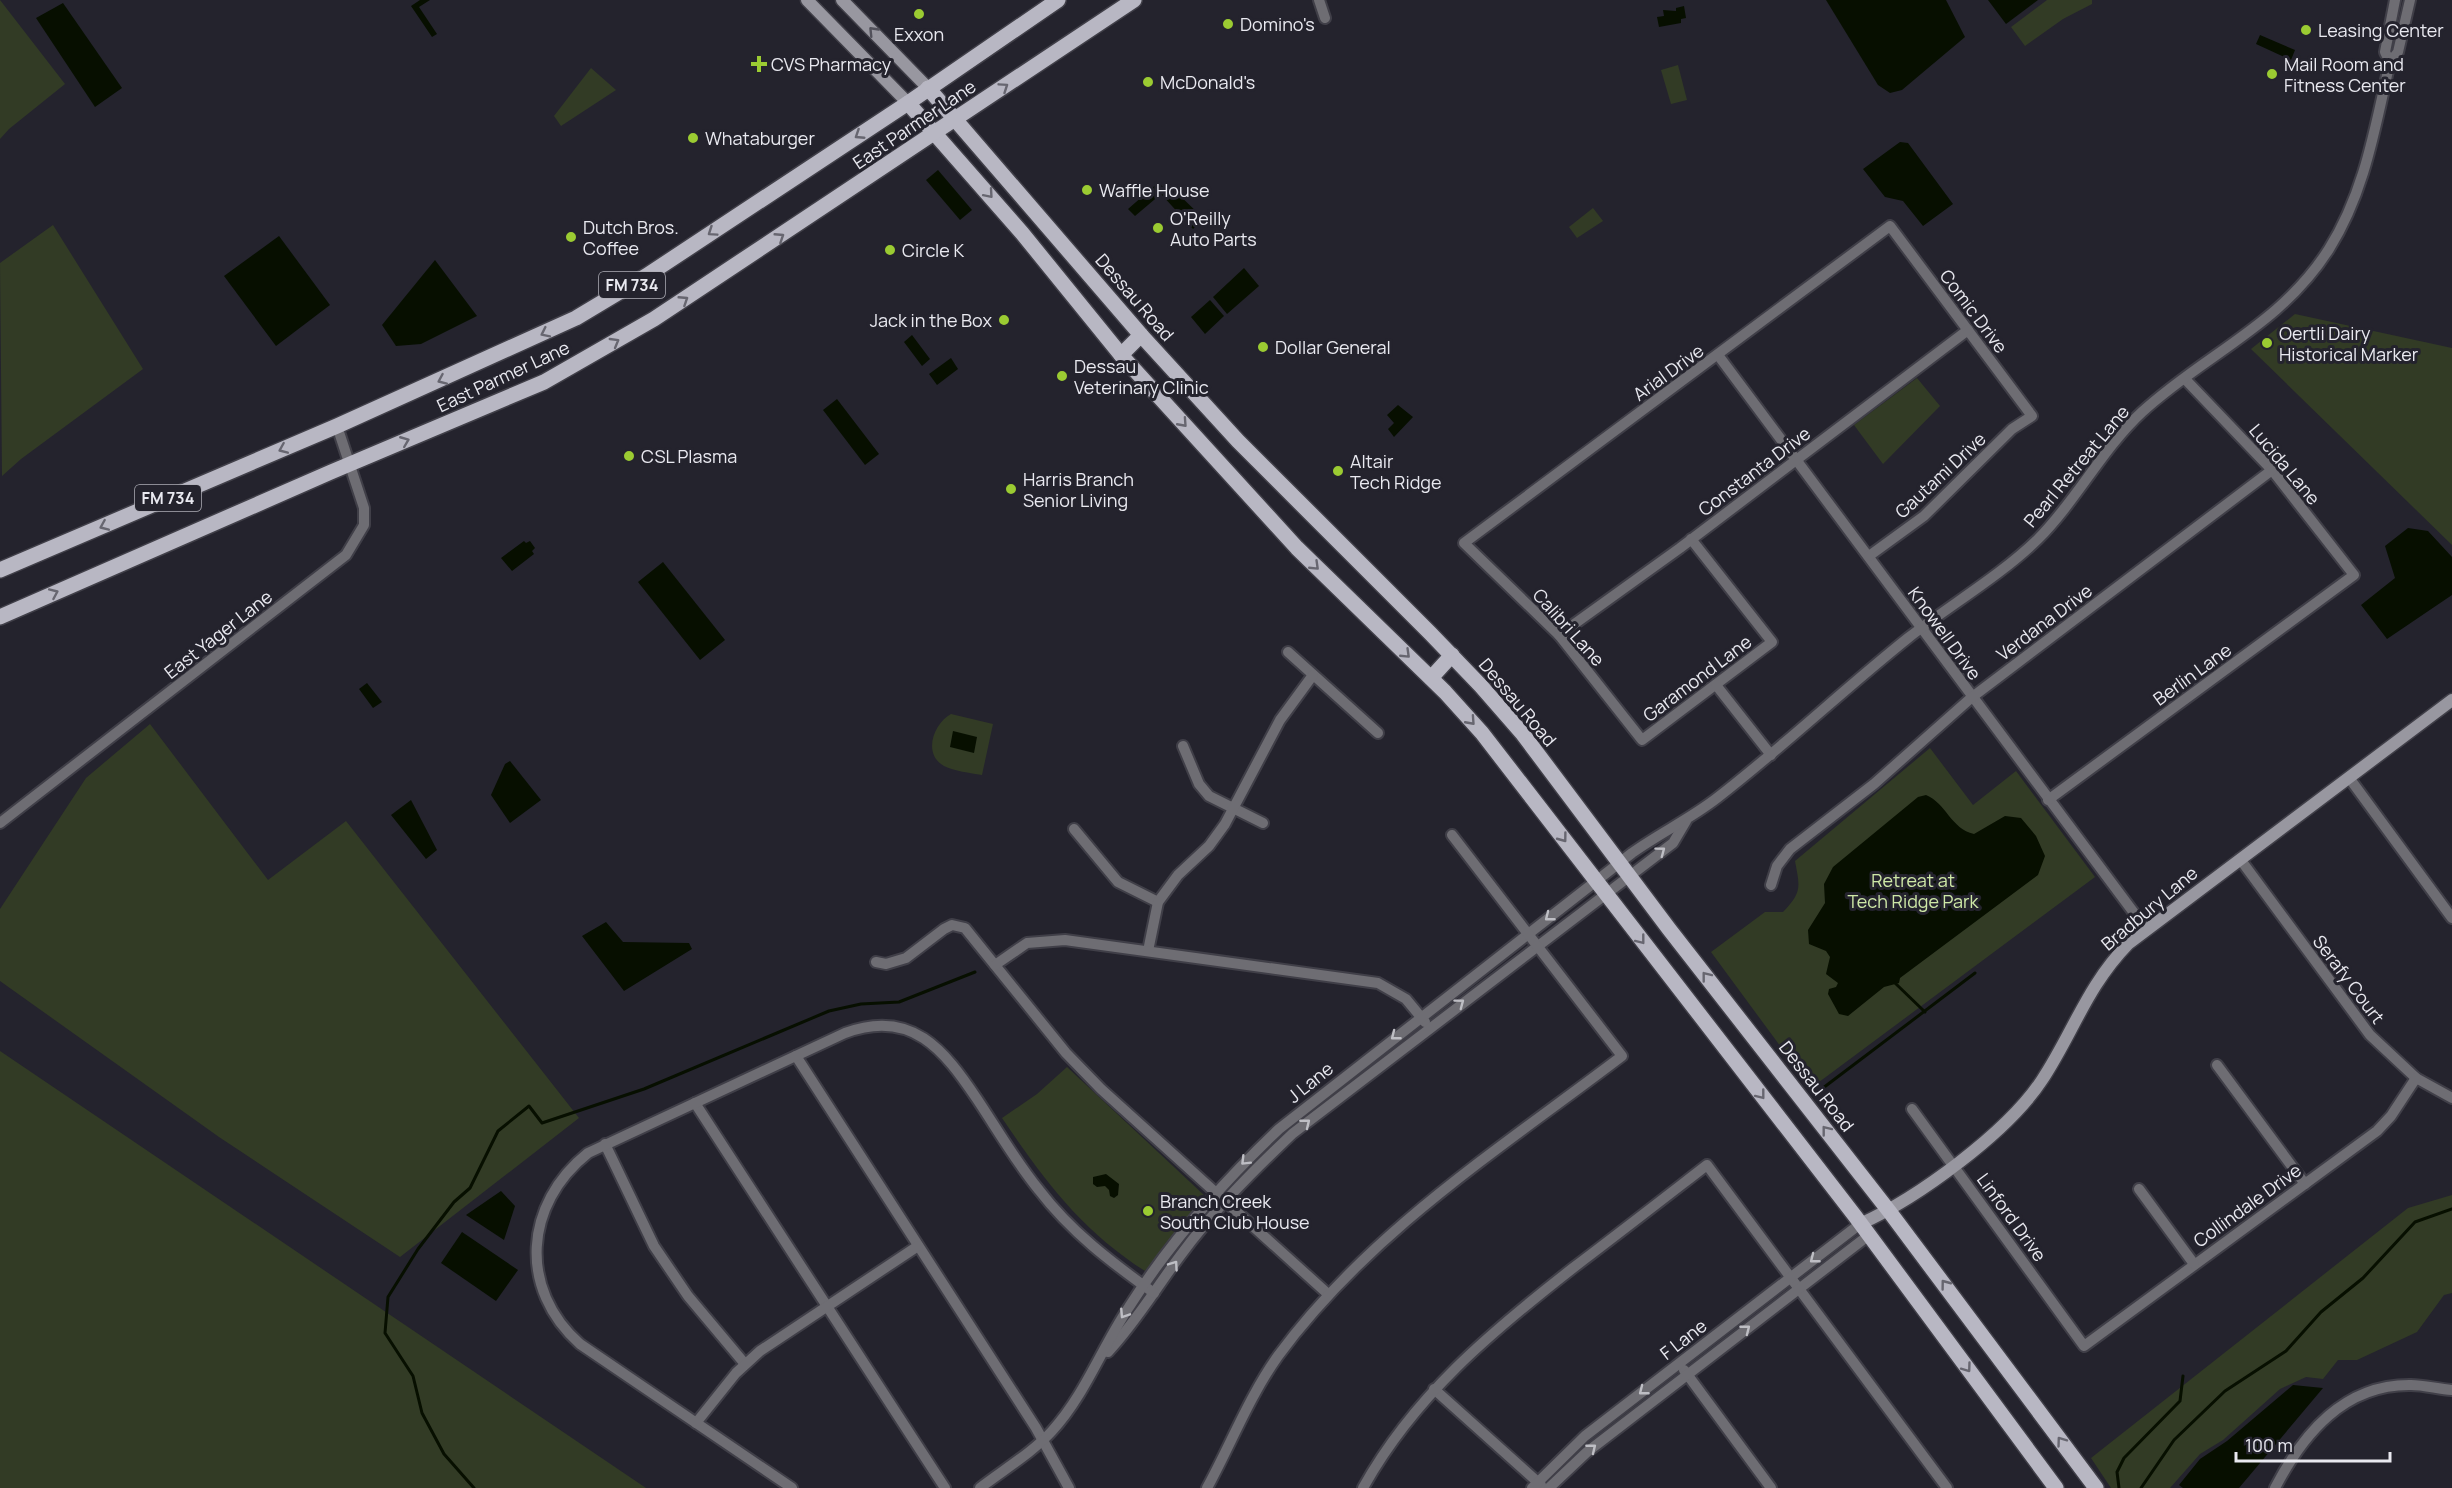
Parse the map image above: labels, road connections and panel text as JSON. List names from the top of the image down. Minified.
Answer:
{"streets":{"main road":["East Parmer Lane","FM 734","Dessau Road"],"street":["Comic Drive","Arial Drive","Lucida Lane","Pearl Retreat Lane","Constanta Drive","Gautami Drive","Verdana Drive","Calibri Lane","Knowell Drive","East Yager Lane","Berlin Lane","Garamond Lane","Bradbury Lane","Serafy Court","J Lane","Collindale Drive","Linford Drive","F Lane"]},"crossings":[["East Parmer Lane","Dessau Road"],["East Parmer Lane","East Yager Lane"],["Dessau Road","Bradbury Lane"],["Dessau Road","J Lane"],["Comic Drive","Arial Drive"],["Comic Drive","Constanta Drive"],["Comic Drive","Gautami Drive"],["Arial Drive","Calibri Lane"],["Arial Drive","Knowell Drive"],["Lucida Lane","Pearl Retreat Lane"],["Lucida Lane","Verdana Drive"],["Lucida Lane","Berlin Lane"],["Pearl Retreat Lane","Knowell Drive"],["Pearl Retreat Lane","J Lane"],["Constanta Drive","Calibri Lane"],["Constanta Drive","Knowell Drive"],["Constanta Drive","Garamond Lane"],["Gautami Drive","Knowell Drive"],["Verdana Drive","Knowell Drive"],["Calibri Lane","Garamond Lane"],["Knowell Drive","Berlin Lane"],["Knowell Drive","Bradbury Lane"],["Bradbury Lane","Serafy Court"],["Bradbury Lane","Linford Drive"],["Bradbury Lane","F Lane"],["Serafy Court","Collindale Drive"],["Collindale Drive","Linford Drive"]],"parks":["Retreat at Tech Ridge Park"],"places":{"other":["Exxon","Domino's","Leasing Center","Mail Room and Fitness Center","McDonald's","Whataburger","Waffle House","O'Reilly Auto Parts","Dutch Bros. Coffee","Circle K","Jack in the Box","Oertli Dairy Historical Marker","Dollar General","Dessau Veterinary Clinic","CSL Plasma","Altair Tech Ridge","Harris Branch Senior Living","Branch Creek South Club House"],"health":["CVS Pharmacy"]},"scale_bar":"100 m"}
